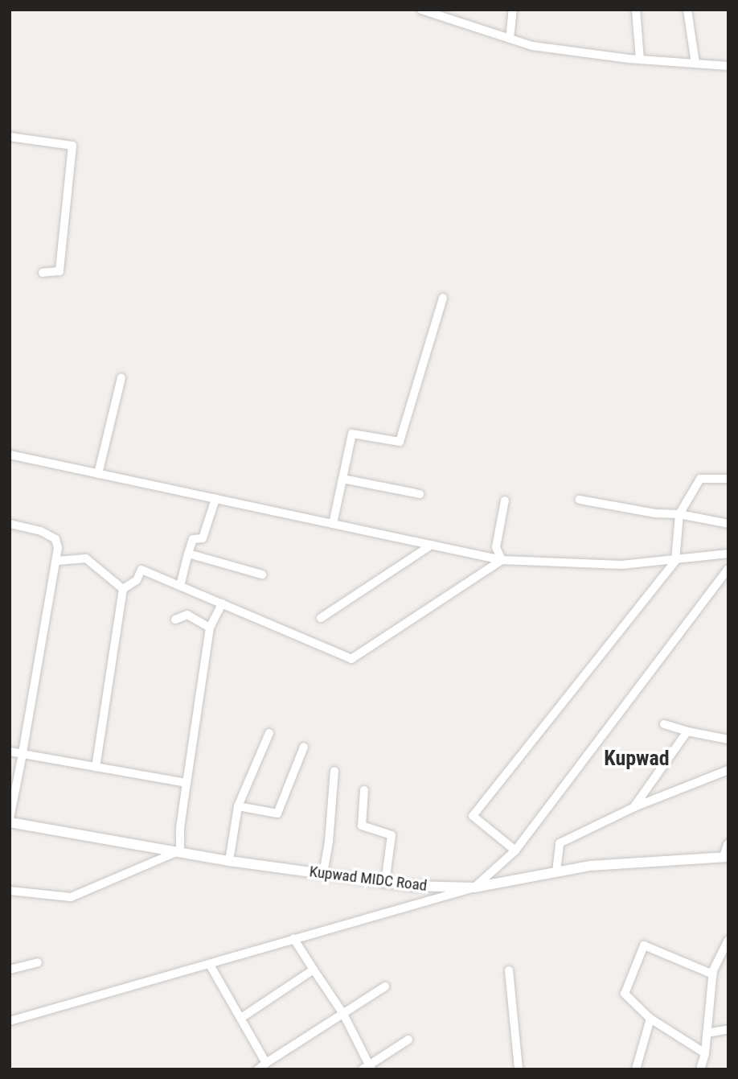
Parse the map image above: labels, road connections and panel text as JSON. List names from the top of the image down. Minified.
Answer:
{"streets":{"main road":["Kupwad MIDC Road"]},"districts":["Kupwad"]}
